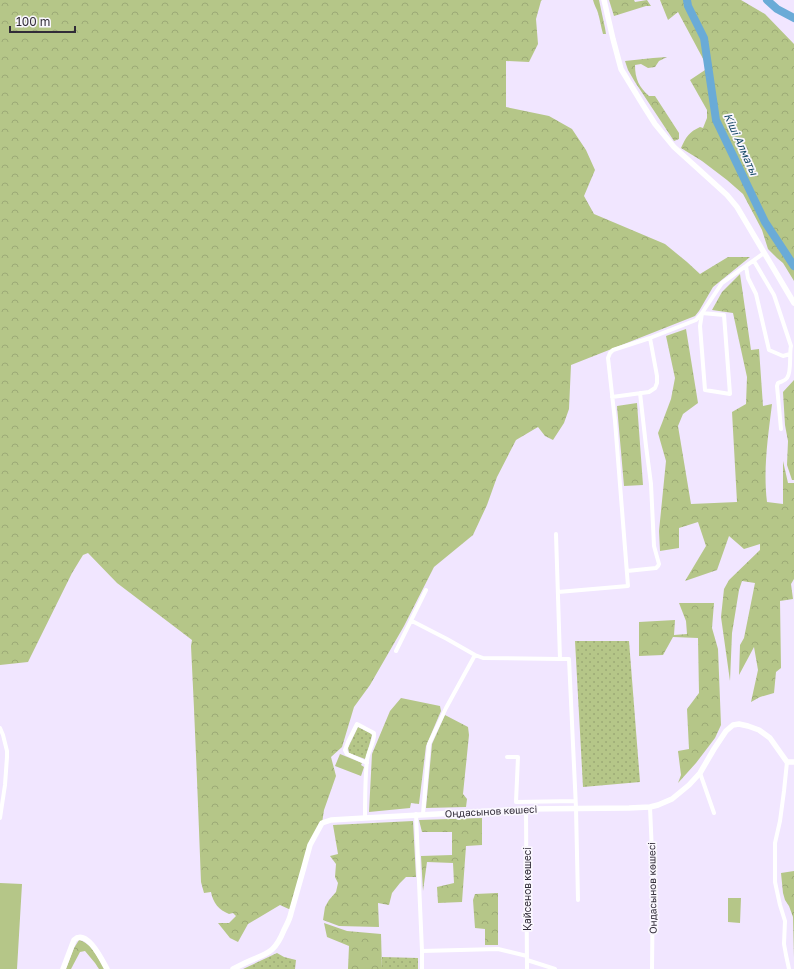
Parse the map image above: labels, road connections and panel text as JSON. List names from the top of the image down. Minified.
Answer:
{"streets":{"street":["Оңдасынов көшесі","Ондасынов көшесі","Қайсенов көшесі"]},"crossings":[["Оңдасынов көшесі","Ондасынов көшесі"],["Оңдасынов көшесі","Қайсенов көшесі"]],"water":["Кіші Алматы"],"scale_bar":"100 m"}
